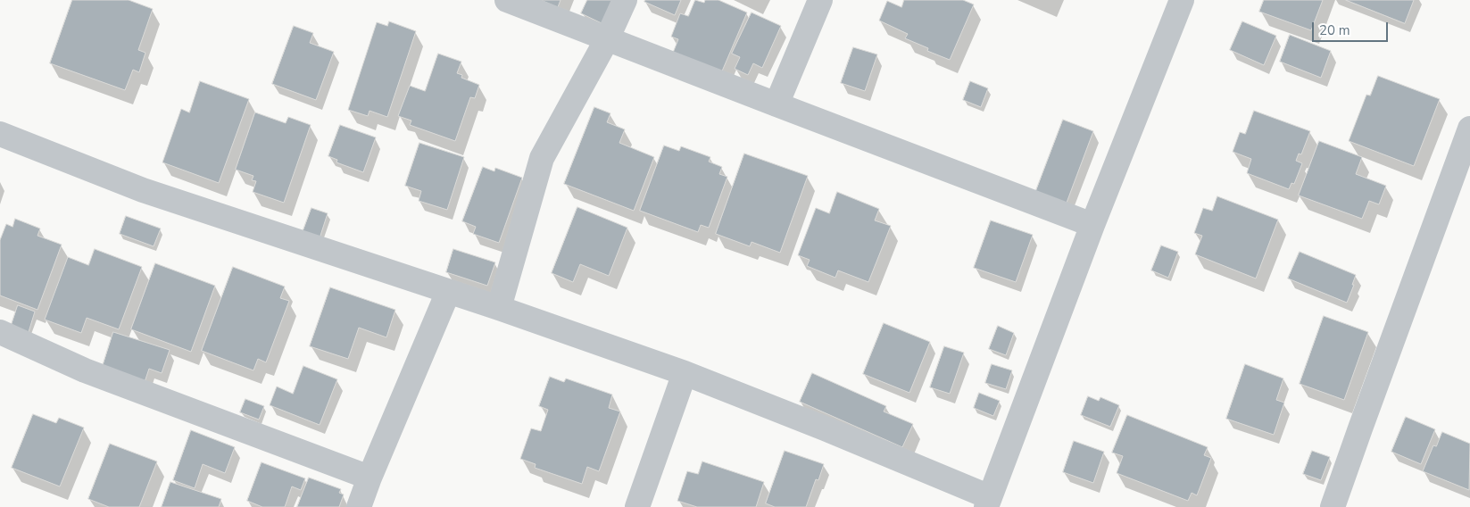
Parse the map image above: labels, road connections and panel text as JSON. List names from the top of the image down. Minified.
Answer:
{"scale_bar":"20 m"}
